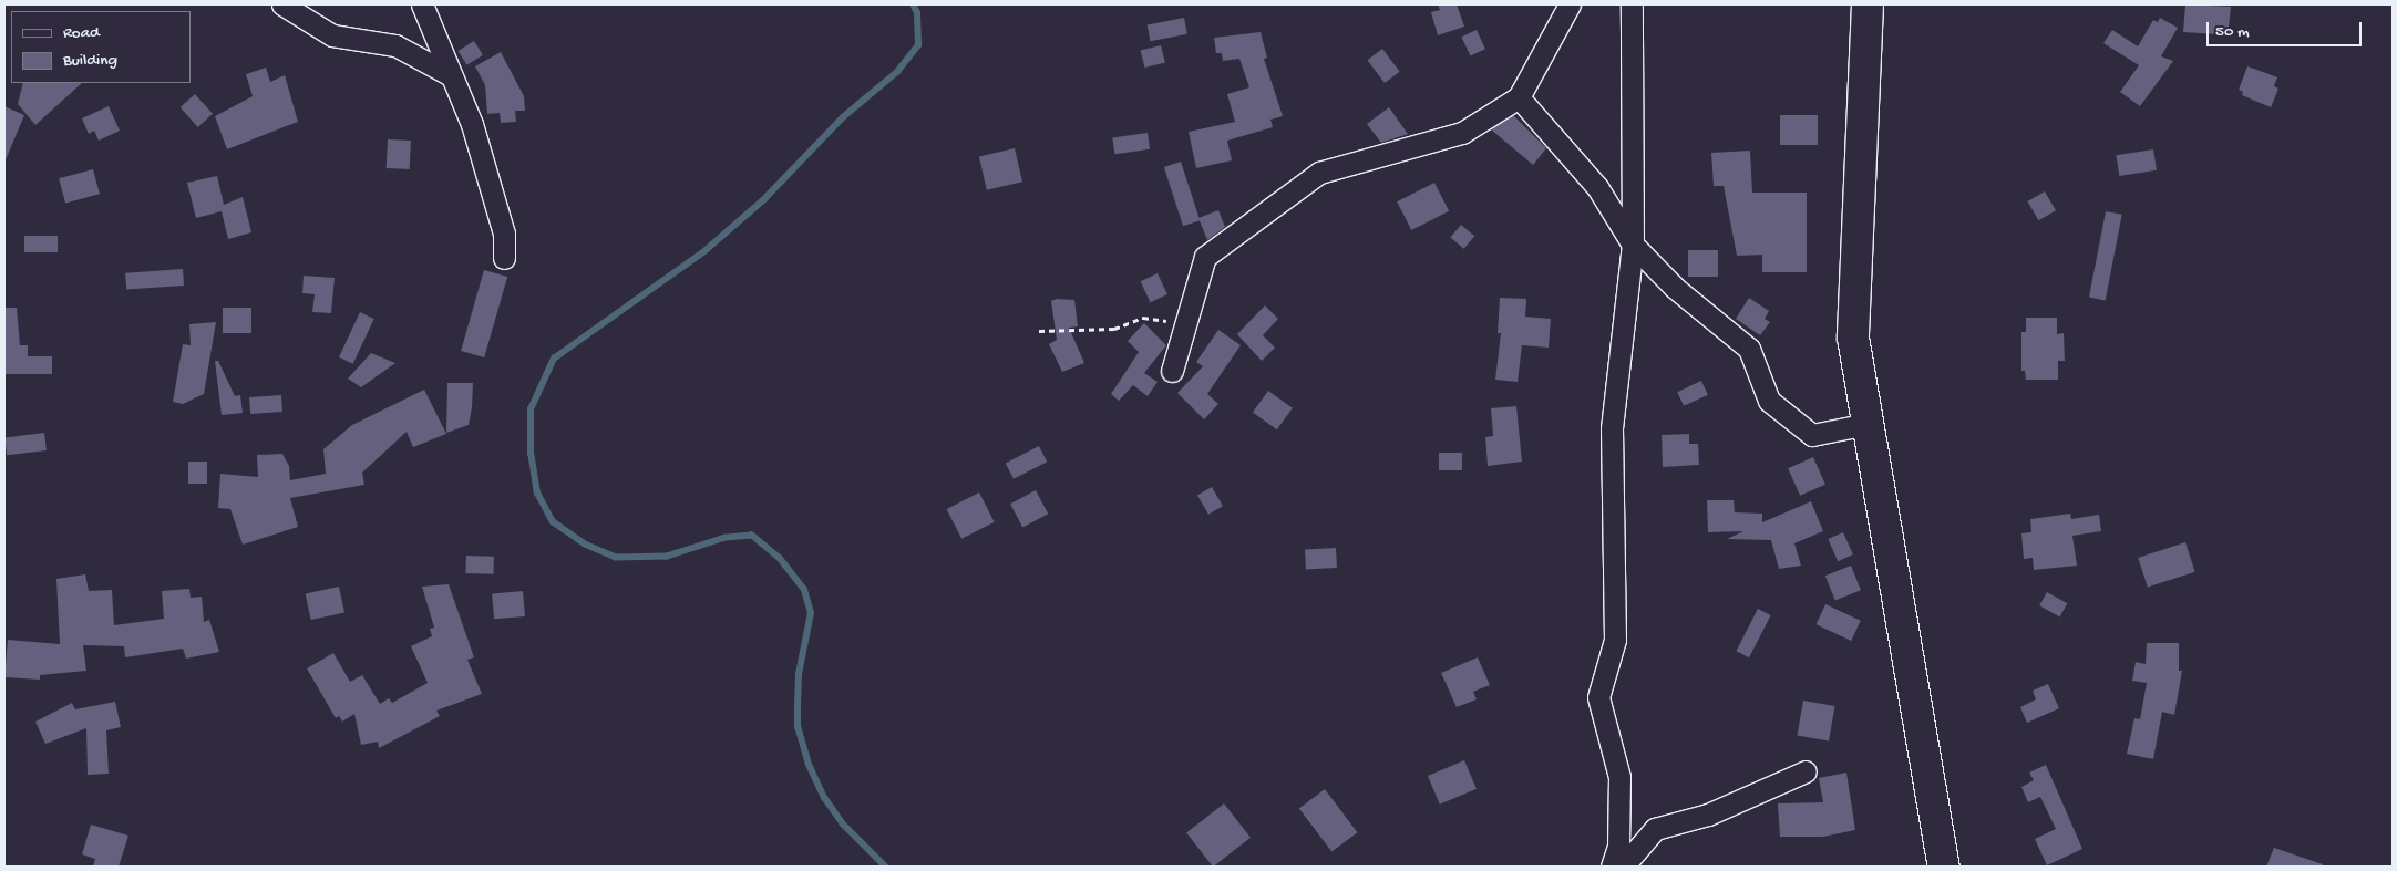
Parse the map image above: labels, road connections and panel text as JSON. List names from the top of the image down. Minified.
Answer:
{"legend":["Road","Building"],"scale_bar":"50 m"}
